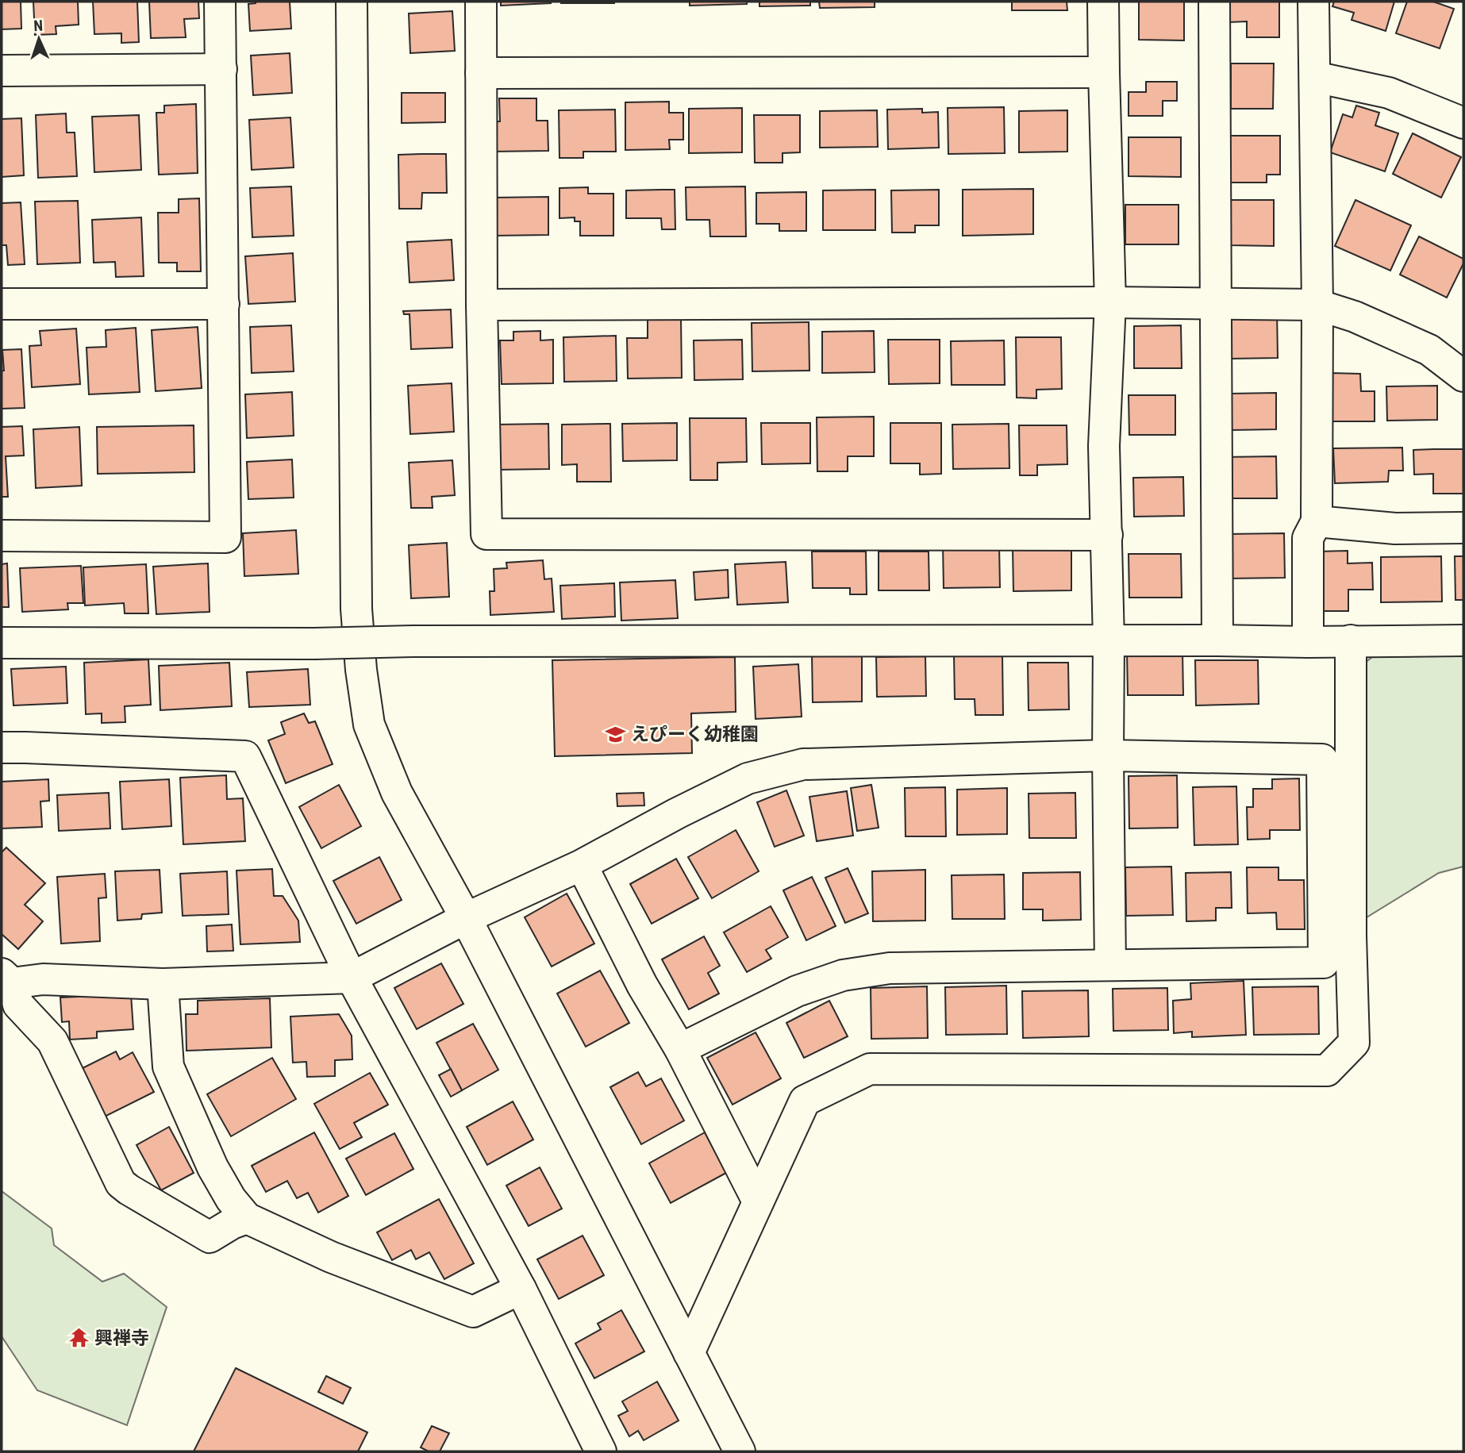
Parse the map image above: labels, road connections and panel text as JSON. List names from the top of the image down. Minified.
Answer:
{"places":{"school or university":["えぴーく幼稚園"],"temple":["興禅寺"]},"north":"top"}
